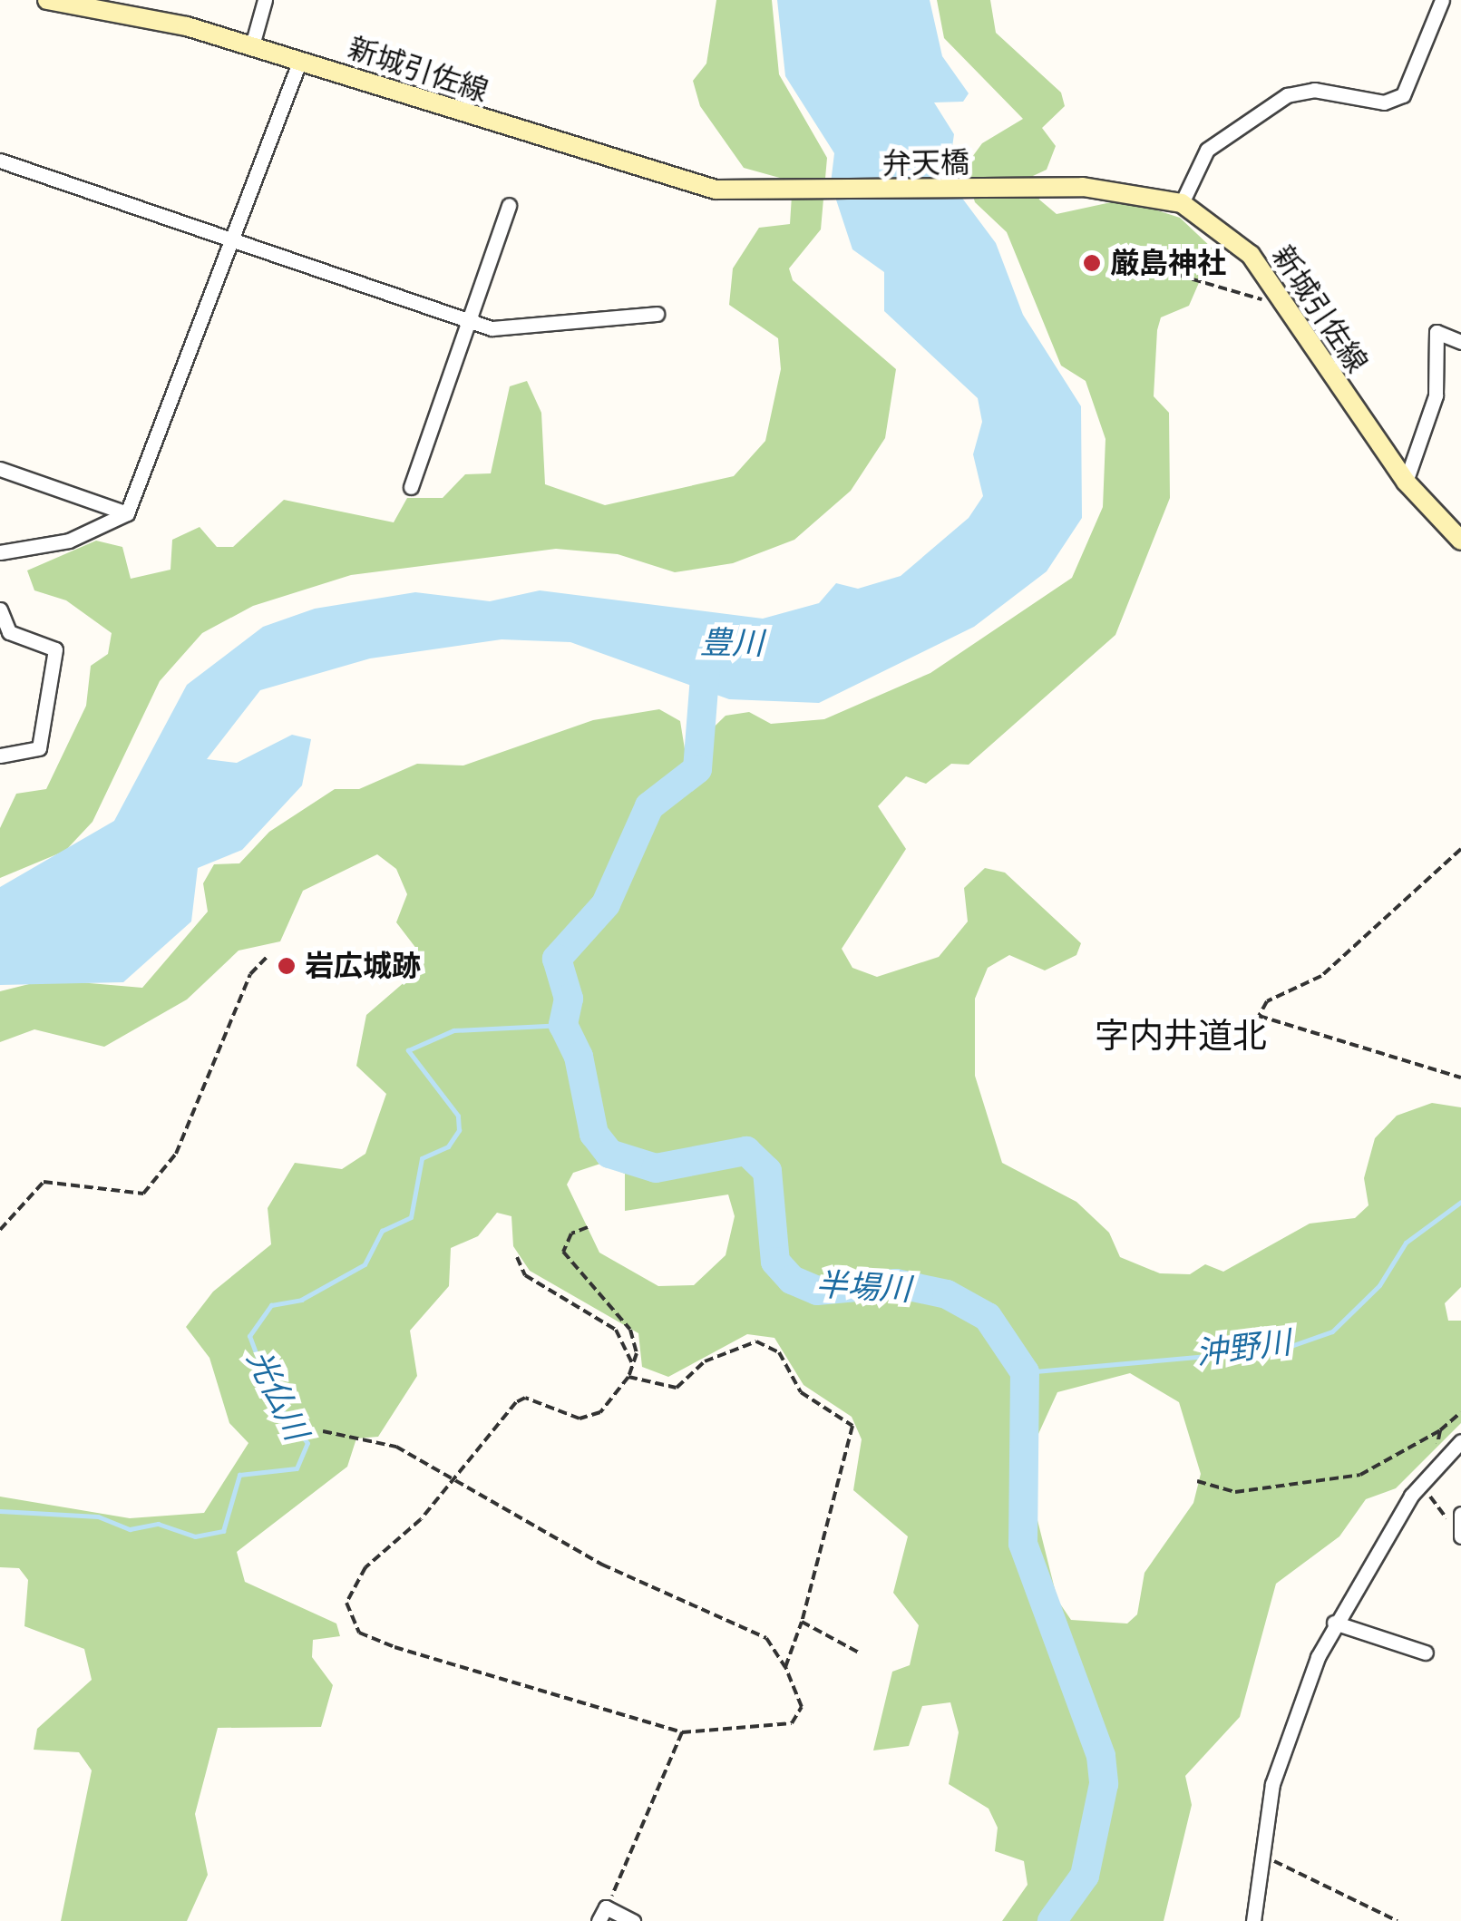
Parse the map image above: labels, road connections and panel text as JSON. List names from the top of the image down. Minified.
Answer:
{"streets":{"main road":["新城引佐線","弁天橋"]},"crossings":[["新城引佐線","弁天橋"]],"districts":["字内井道北"],"water":["豊川","半場川","沖野川","光仏川"],"places":["厳島神社","岩広城跡"]}
